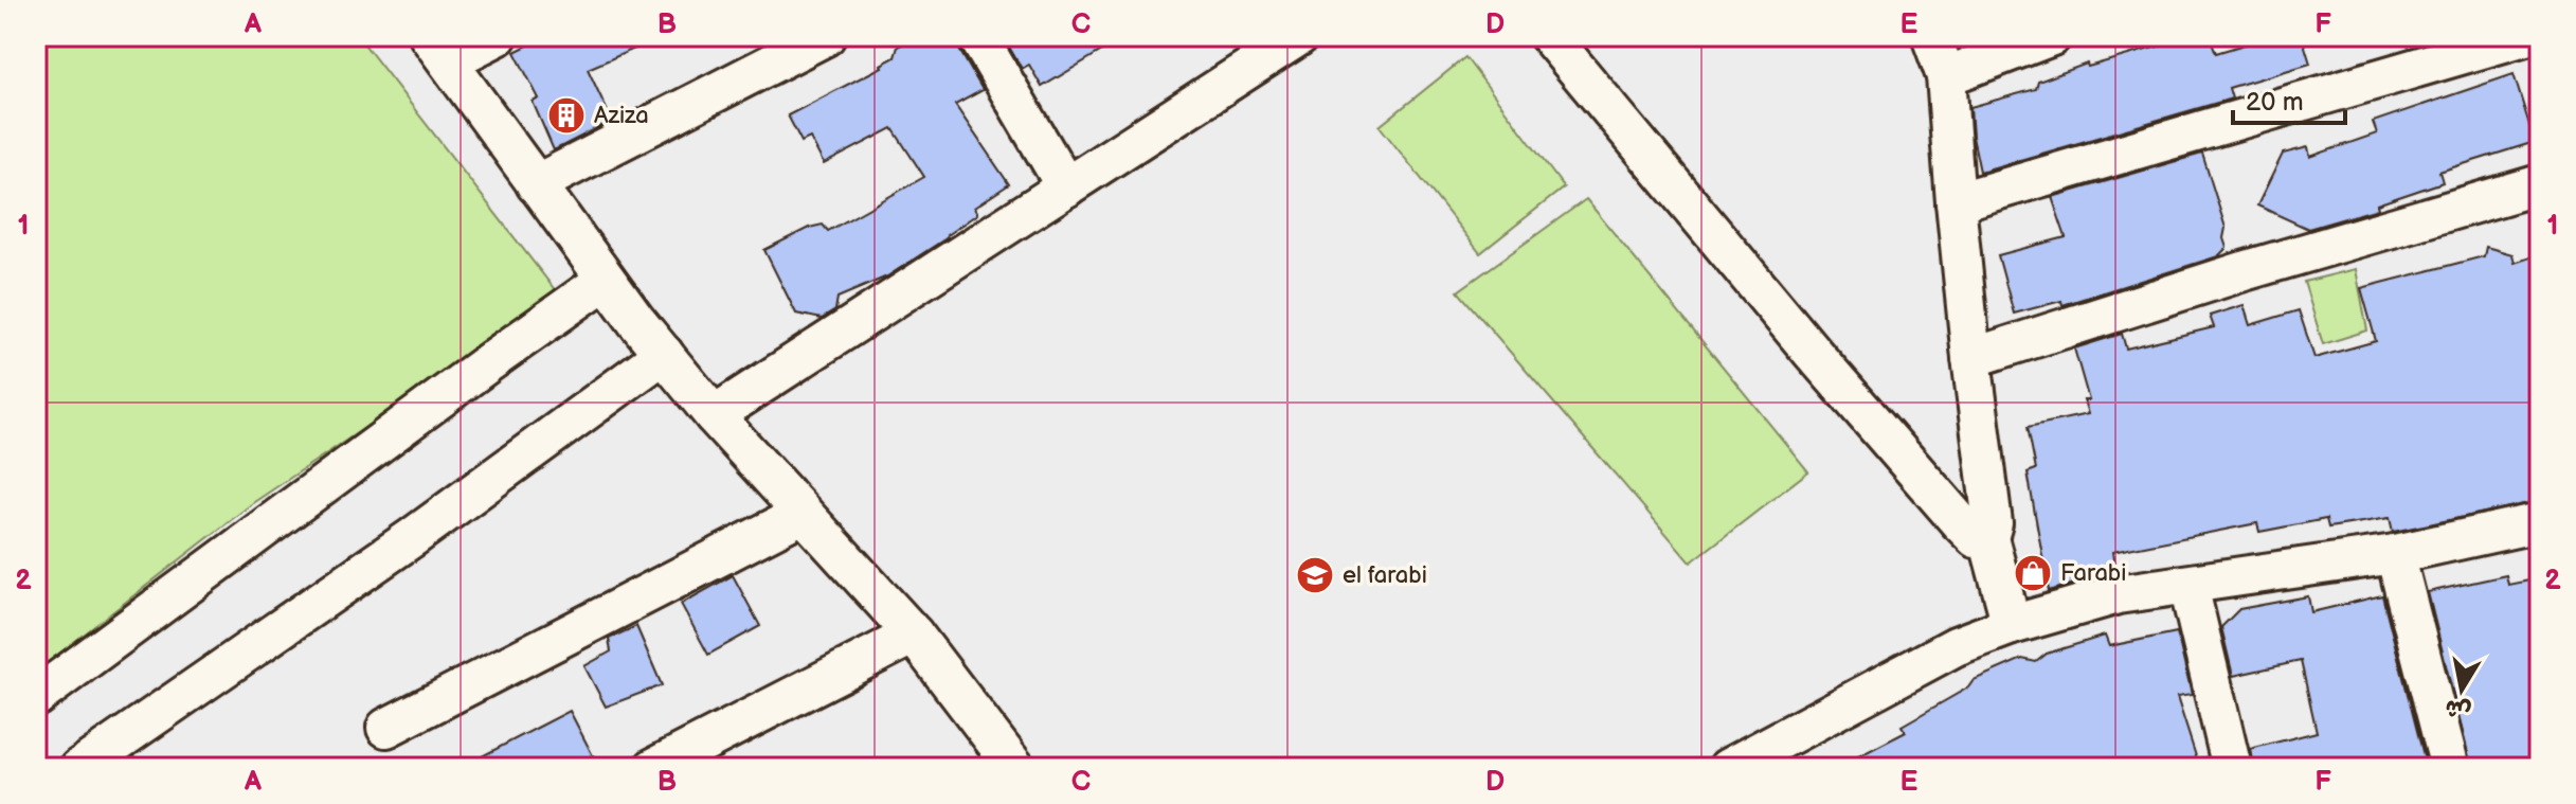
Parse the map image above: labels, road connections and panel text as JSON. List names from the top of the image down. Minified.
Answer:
{"places":{"building":["Aziza"],"shop":["Farabi"],"school or university":["el farabi"]},"scale_bar":"20 m","north":"bottom","grid":{"columns":["A","B","C","D","E","F"],"rows":["1","2"]}}
